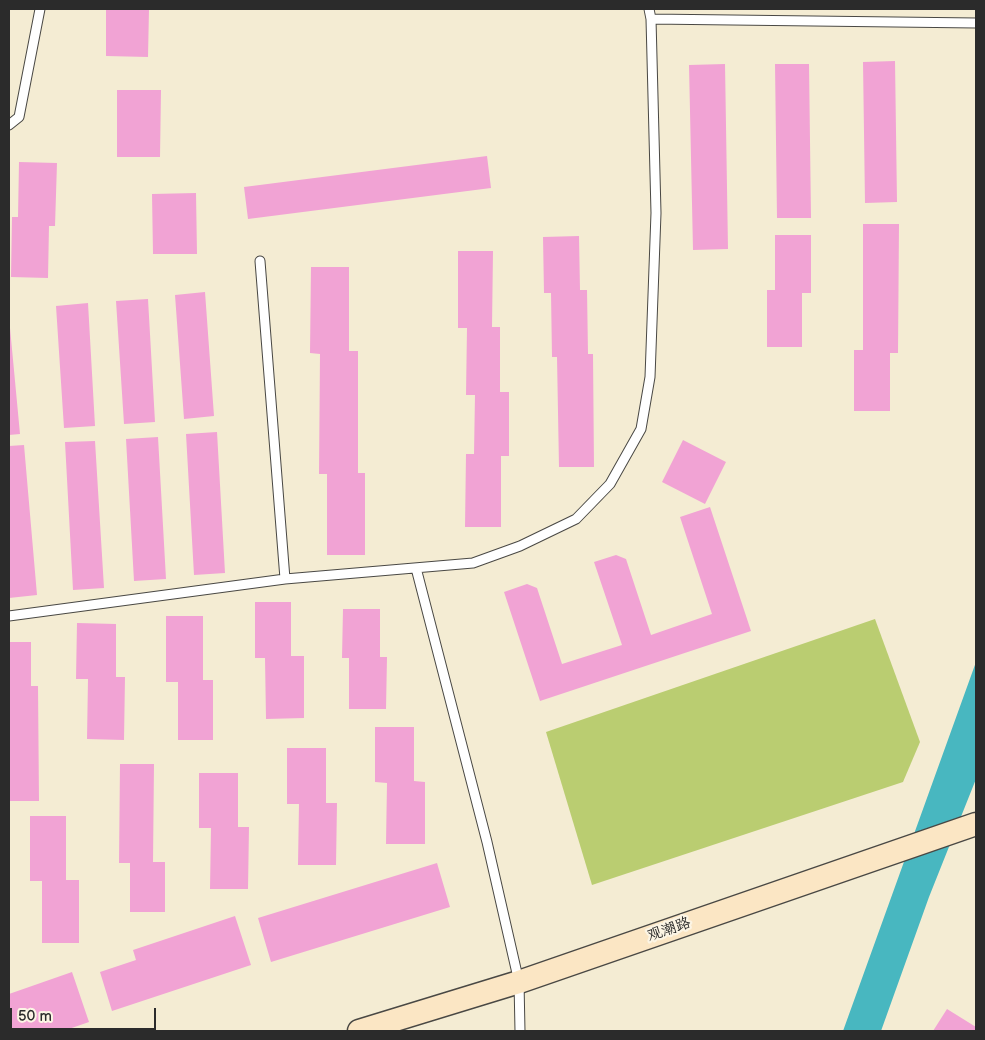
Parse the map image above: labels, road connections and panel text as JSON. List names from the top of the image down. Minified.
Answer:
{"streets":{"street":["观潮路"]},"scale_bar":"50 m"}
